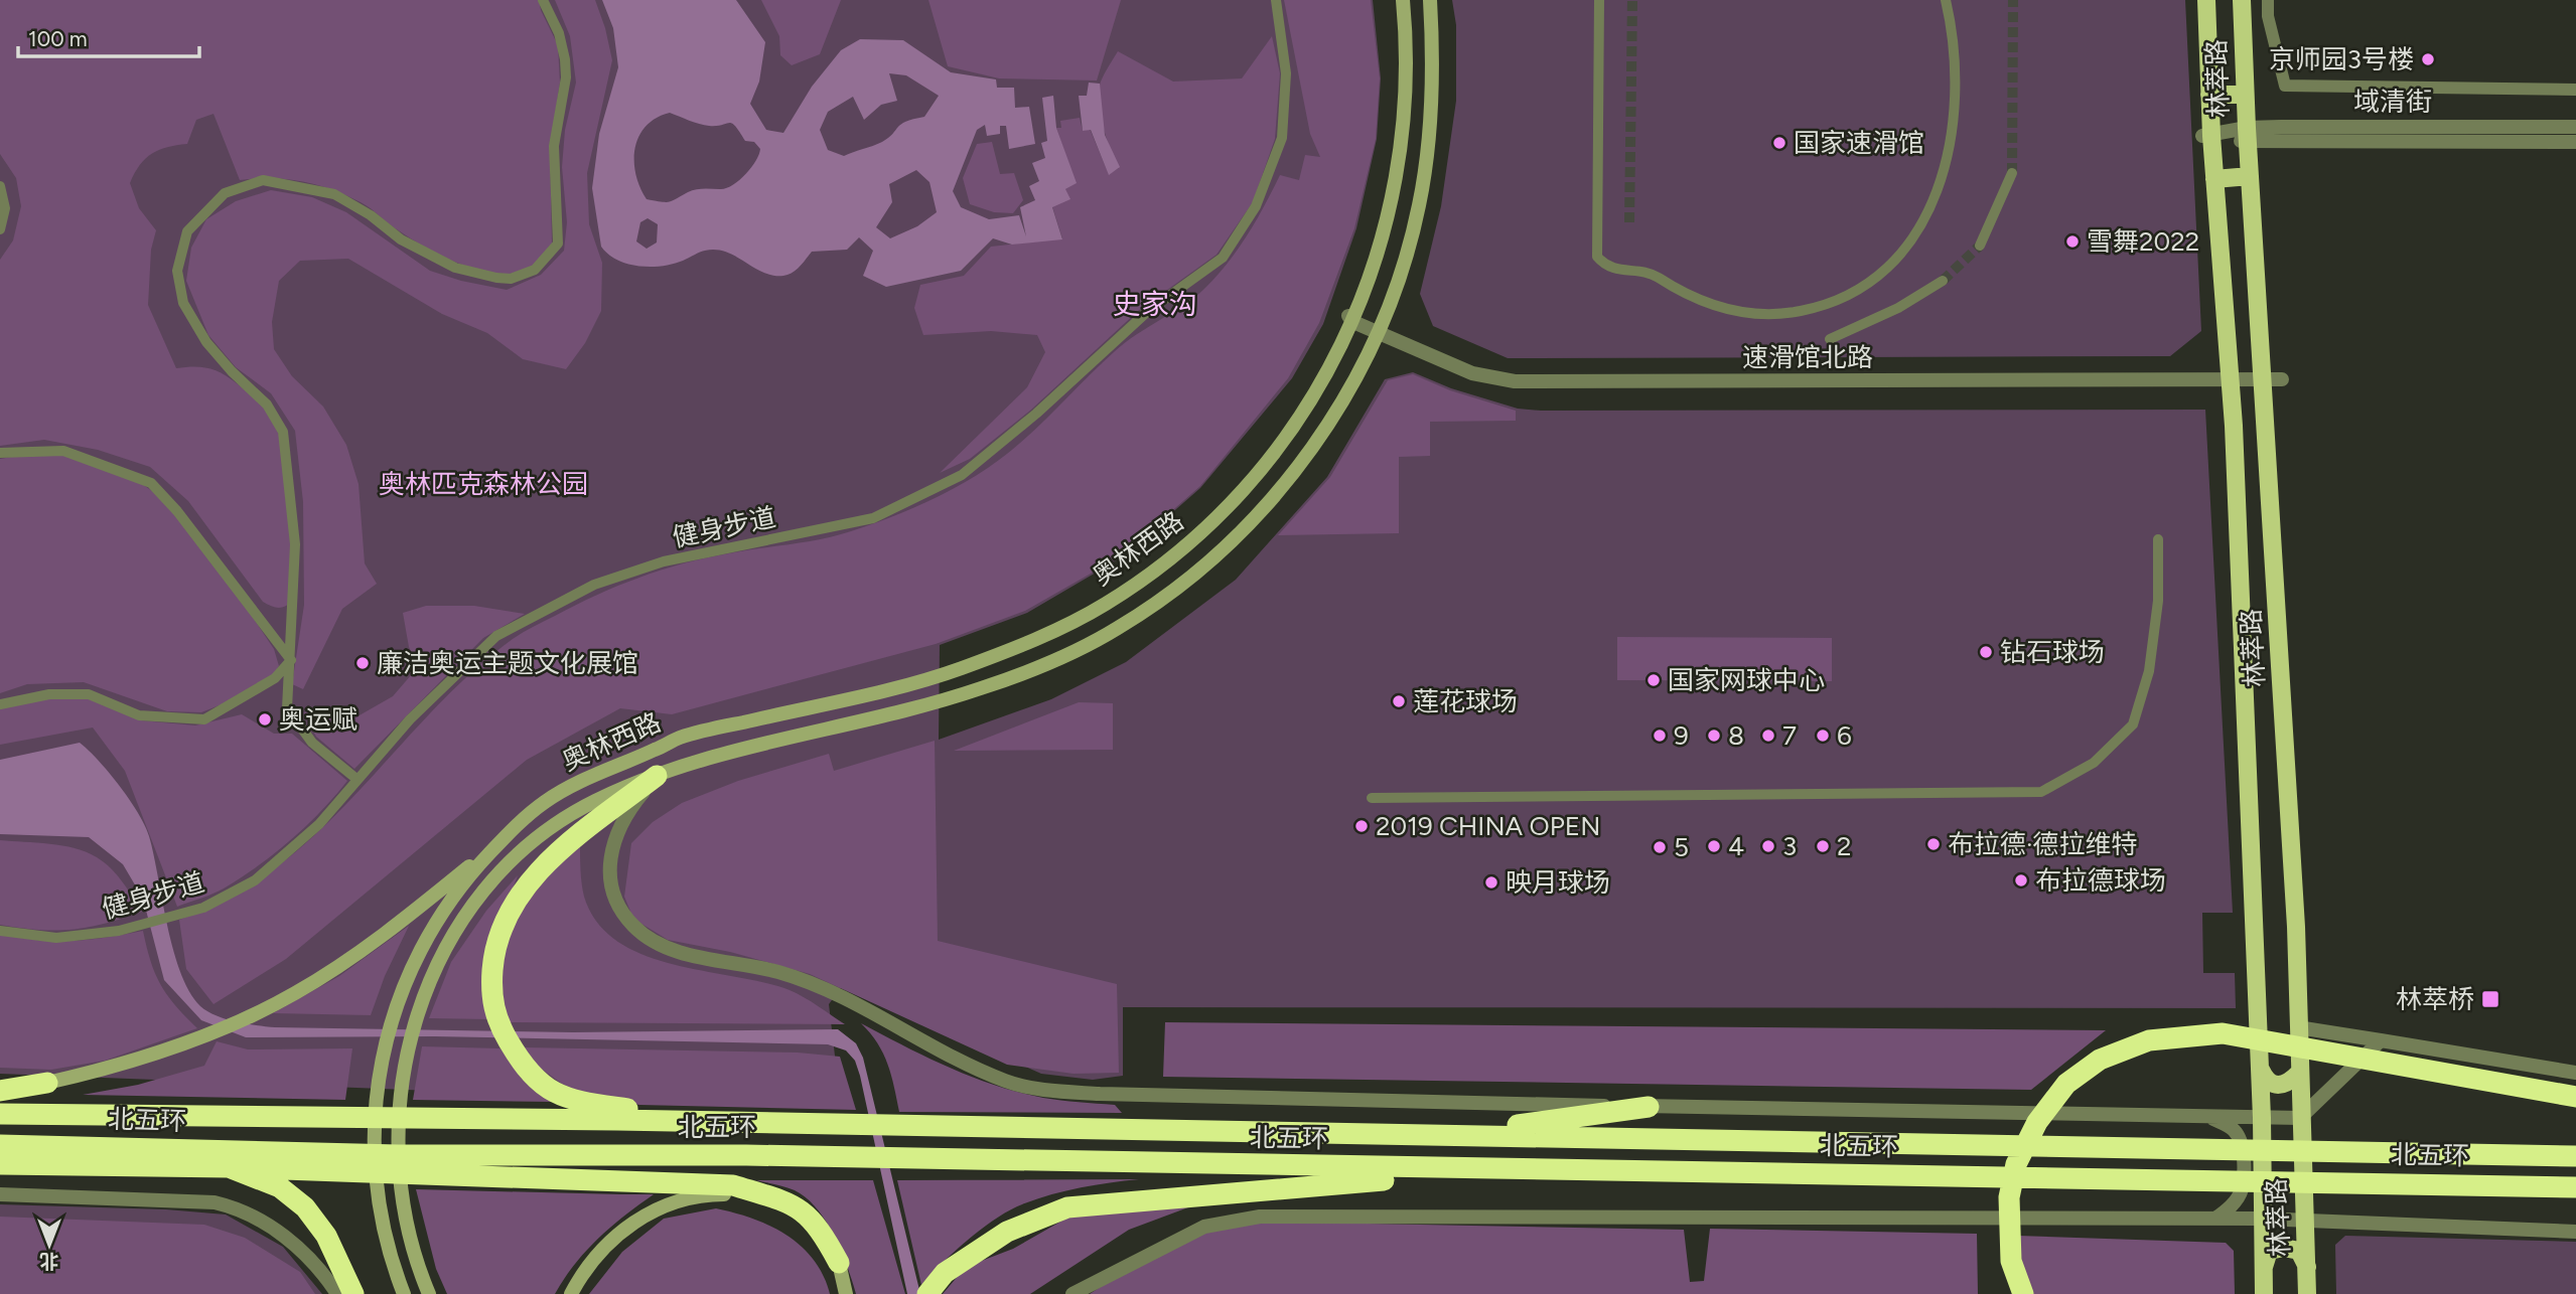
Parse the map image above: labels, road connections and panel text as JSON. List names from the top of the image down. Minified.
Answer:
{"streets":{"highway":["北五环"],"main road":["林萃路","奥林西路"],"street":["域清街","速滑馆北路","健身步道"]},"crossings":[["林萃路","域清街"],["林萃路","速滑馆北路"],["速滑馆北路","奥林西路"]],"districts":["史家沟"],"parks":["奥林匹克森林公园"],"places":{"other":["京师园3号楼","国家速滑馆","雪舞2022","钻石球场","廉洁奥运主题文化展馆","国家网球中心","莲花球场","奥运赋","9","8","7","6","2019 CHINA OPEN","布拉德·德拉维特","4","3","2","5","布拉德球场","映月球场"],"transit":["林萃桥"]},"scale_bar":"100 m","north":"bottom"}
